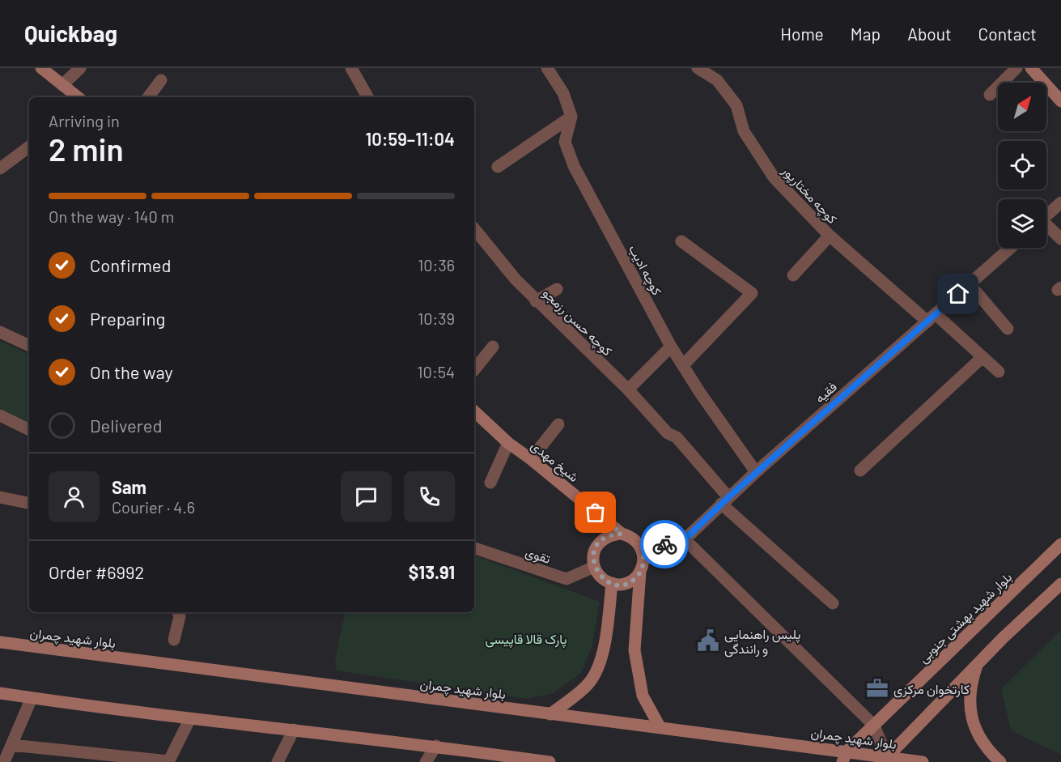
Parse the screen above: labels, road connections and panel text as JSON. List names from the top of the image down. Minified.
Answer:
{"streets":{"main road":["شیخ مهدی","بلوار شهید بهشتی جنوبی","بلوار شهید چمران"],"street":["کوچه مختارپور","کوچه ادیب","کوچه حسن رزمجو","فقیه","تقوی"]},"crossings":[["کوچه مختارپور","فقیه"],["کوچه ادیب","فقیه"],["کوچه حسن رزمجو","فقیه"],["فقیه","شیخ مهدی"],["فقیه","تقوی"],["شیخ مهدی","تقوی"],["بلوار شهید بهشتی جنوبی","بلوار شهید چمران"]],"parks":["پارک قالا قاپیسی"],"places":{"public building":["پلیس راهنمایی و رانندگی"],"office":["کارتخوان مرکزی"]},"north":"top right","page":{"header":"Quickbag","nav":["Home","Map","About","Contact"],"heading":["2 min","Arriving in","10:59–11:04"],"panel":["Sam","Courier · 4.6","Order #6992","$13.91"],"bar":"On the way · 140 m","list":[["Confirmed","10:36"],["Preparing","10:39"],["On the way","10:54"],"Delivered"]}}
